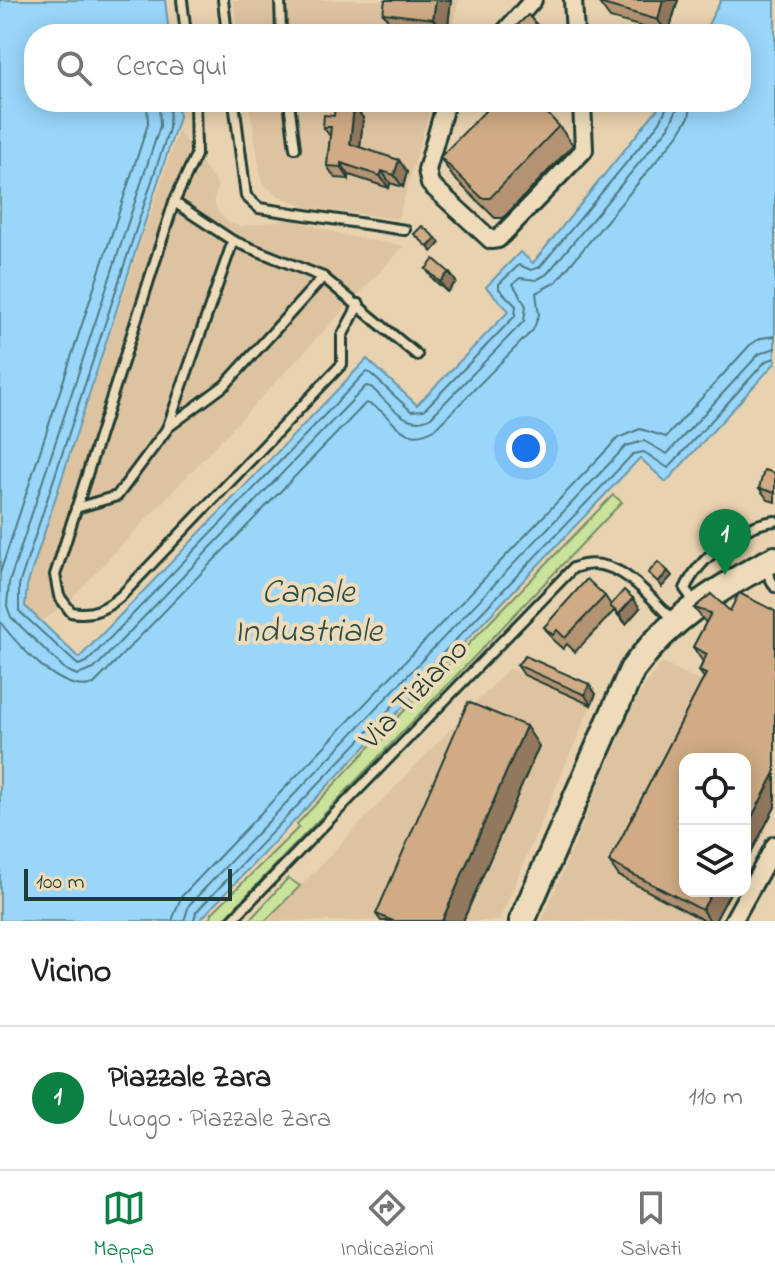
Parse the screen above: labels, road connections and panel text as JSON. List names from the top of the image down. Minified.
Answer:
{"streets":{"lane":["Via Tiziano"]},"water":["Canale Industriale"],"scale_bar":"100 m","page":{"search":"Cerca qui","pins":"1","scale":"100 m","heading":"Vicino","list":[{"mark":"1","name":"Piazzale Zara","note":"Luogo · Piazzale Zara","value":"110 m"}],"nav":["Mappa","Indicazioni","Salvati"]}}
